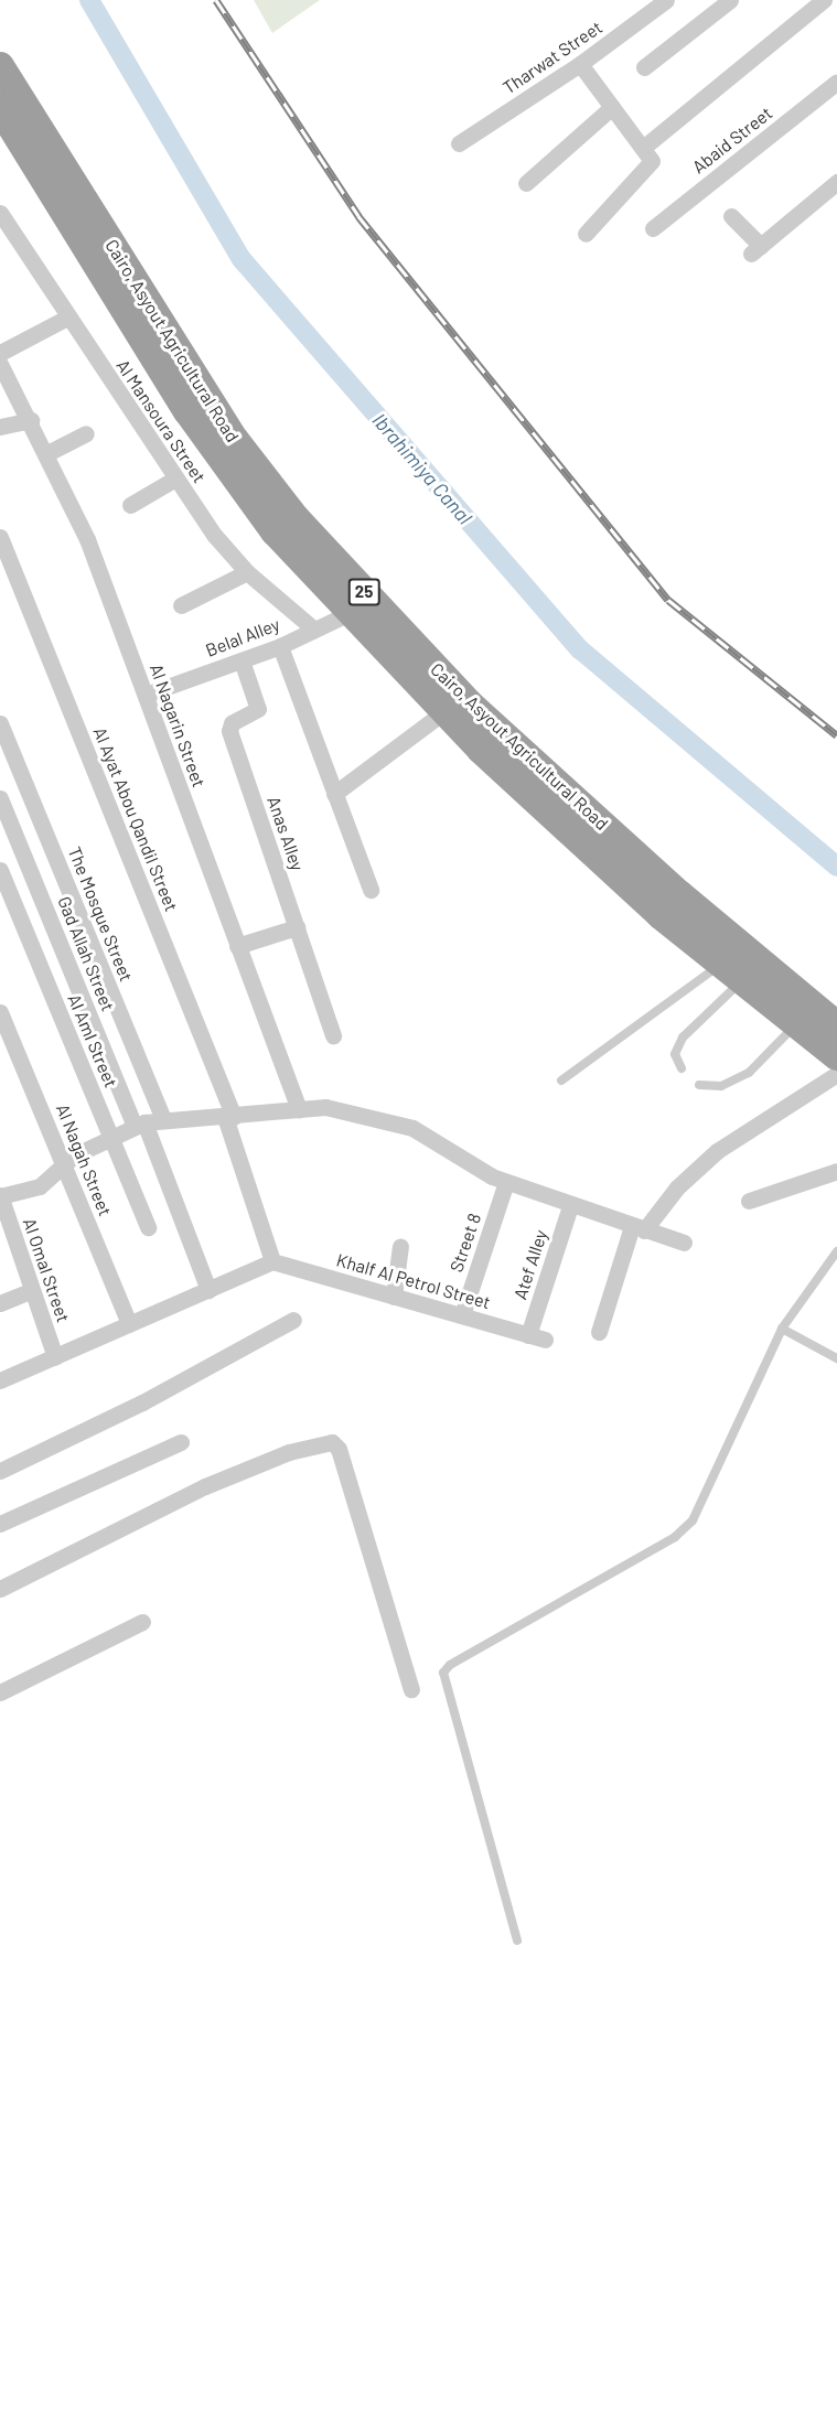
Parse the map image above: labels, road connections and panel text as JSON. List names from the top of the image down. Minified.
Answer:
{"streets":{"highway":["Cairo, Asyout Agricultural Road","25"],"street":["Tharwat Street","Abaid Street","Al Mansoura Street","Belal Alley","Al Nagarin Street","Al Ayat Abou Qandil Street","Anas Alley","The Mosque Street","Gad Allah Street","Al Aml Street","Al Nagah Street","Street 8","Atef Alley","Al Omal Street","Khalf Al Petrol Street"]},"crossings":[["Cairo, Asyout Agricultural Road","Belal Alley"],["Al Mansoura Street","Belal Alley"],["Belal Alley","Al Nagarin Street"],["Belal Alley","Anas Alley"],["Al Ayat Abou Qandil Street","Khalf Al Petrol Street"],["Street 8","Khalf Al Petrol Street"],["Atef Alley","Khalf Al Petrol Street"]],"water":["Ibrahimiya Canal"]}
